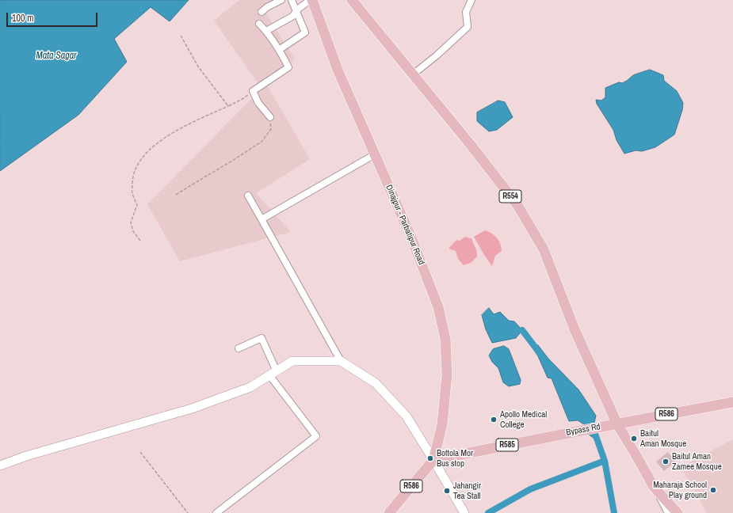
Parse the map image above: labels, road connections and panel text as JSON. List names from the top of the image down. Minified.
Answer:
{"streets":{"main road":["R554","Dinajpur - Parbatipur Road","R586","Bypass Rd","R585"]},"crossings":[["R554","Bypass Rd"],["Dinajpur - Parbatipur Road","R586"],["Dinajpur - Parbatipur Road","Bypass Rd"],["R586","Bypass Rd"]],"water":["Mata Sagar"],"places":["Apollo Medical College","Baitul Aman Mosque","Bottola Mor Bus stop","Baitul Aman Zamee Mosque","Maharaja School Play ground","Jahangir Tea Stall"],"scale_bar":"100 m"}
